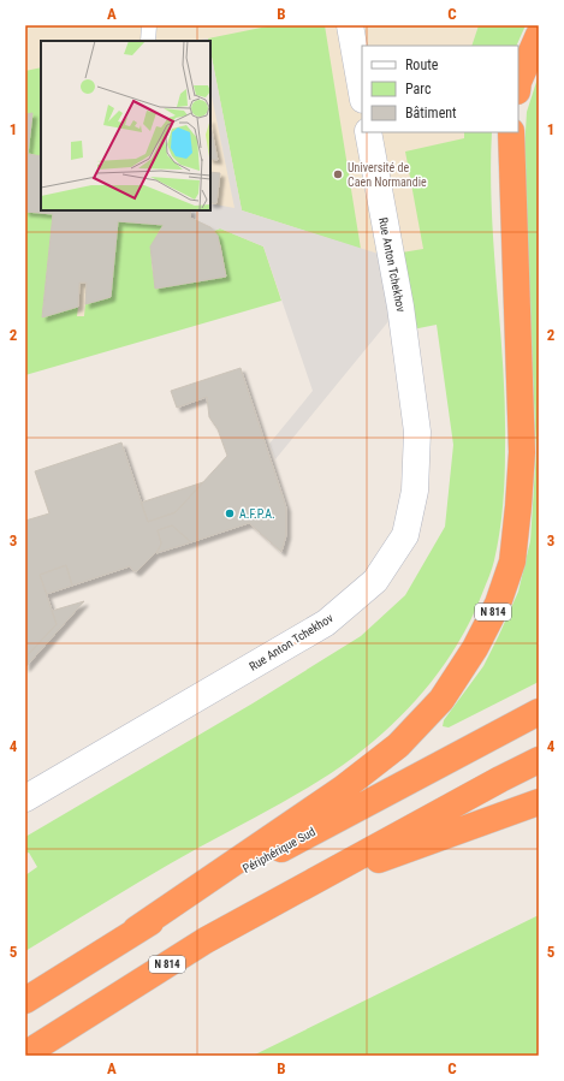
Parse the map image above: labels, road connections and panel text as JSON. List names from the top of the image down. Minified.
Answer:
{"streets":{"highway":["N 814","Périphérique Sud"],"street":["Rue Anton Tchekhov"]},"crossings":[["N 814","Périphérique Sud"]],"places":["Université de Caen Normandie","A.F.P.A."],"legend":["Route","Parc","Bâtiment"],"grid":{"columns":["A","B","C"],"rows":["1","2","3","4","5"]}}
